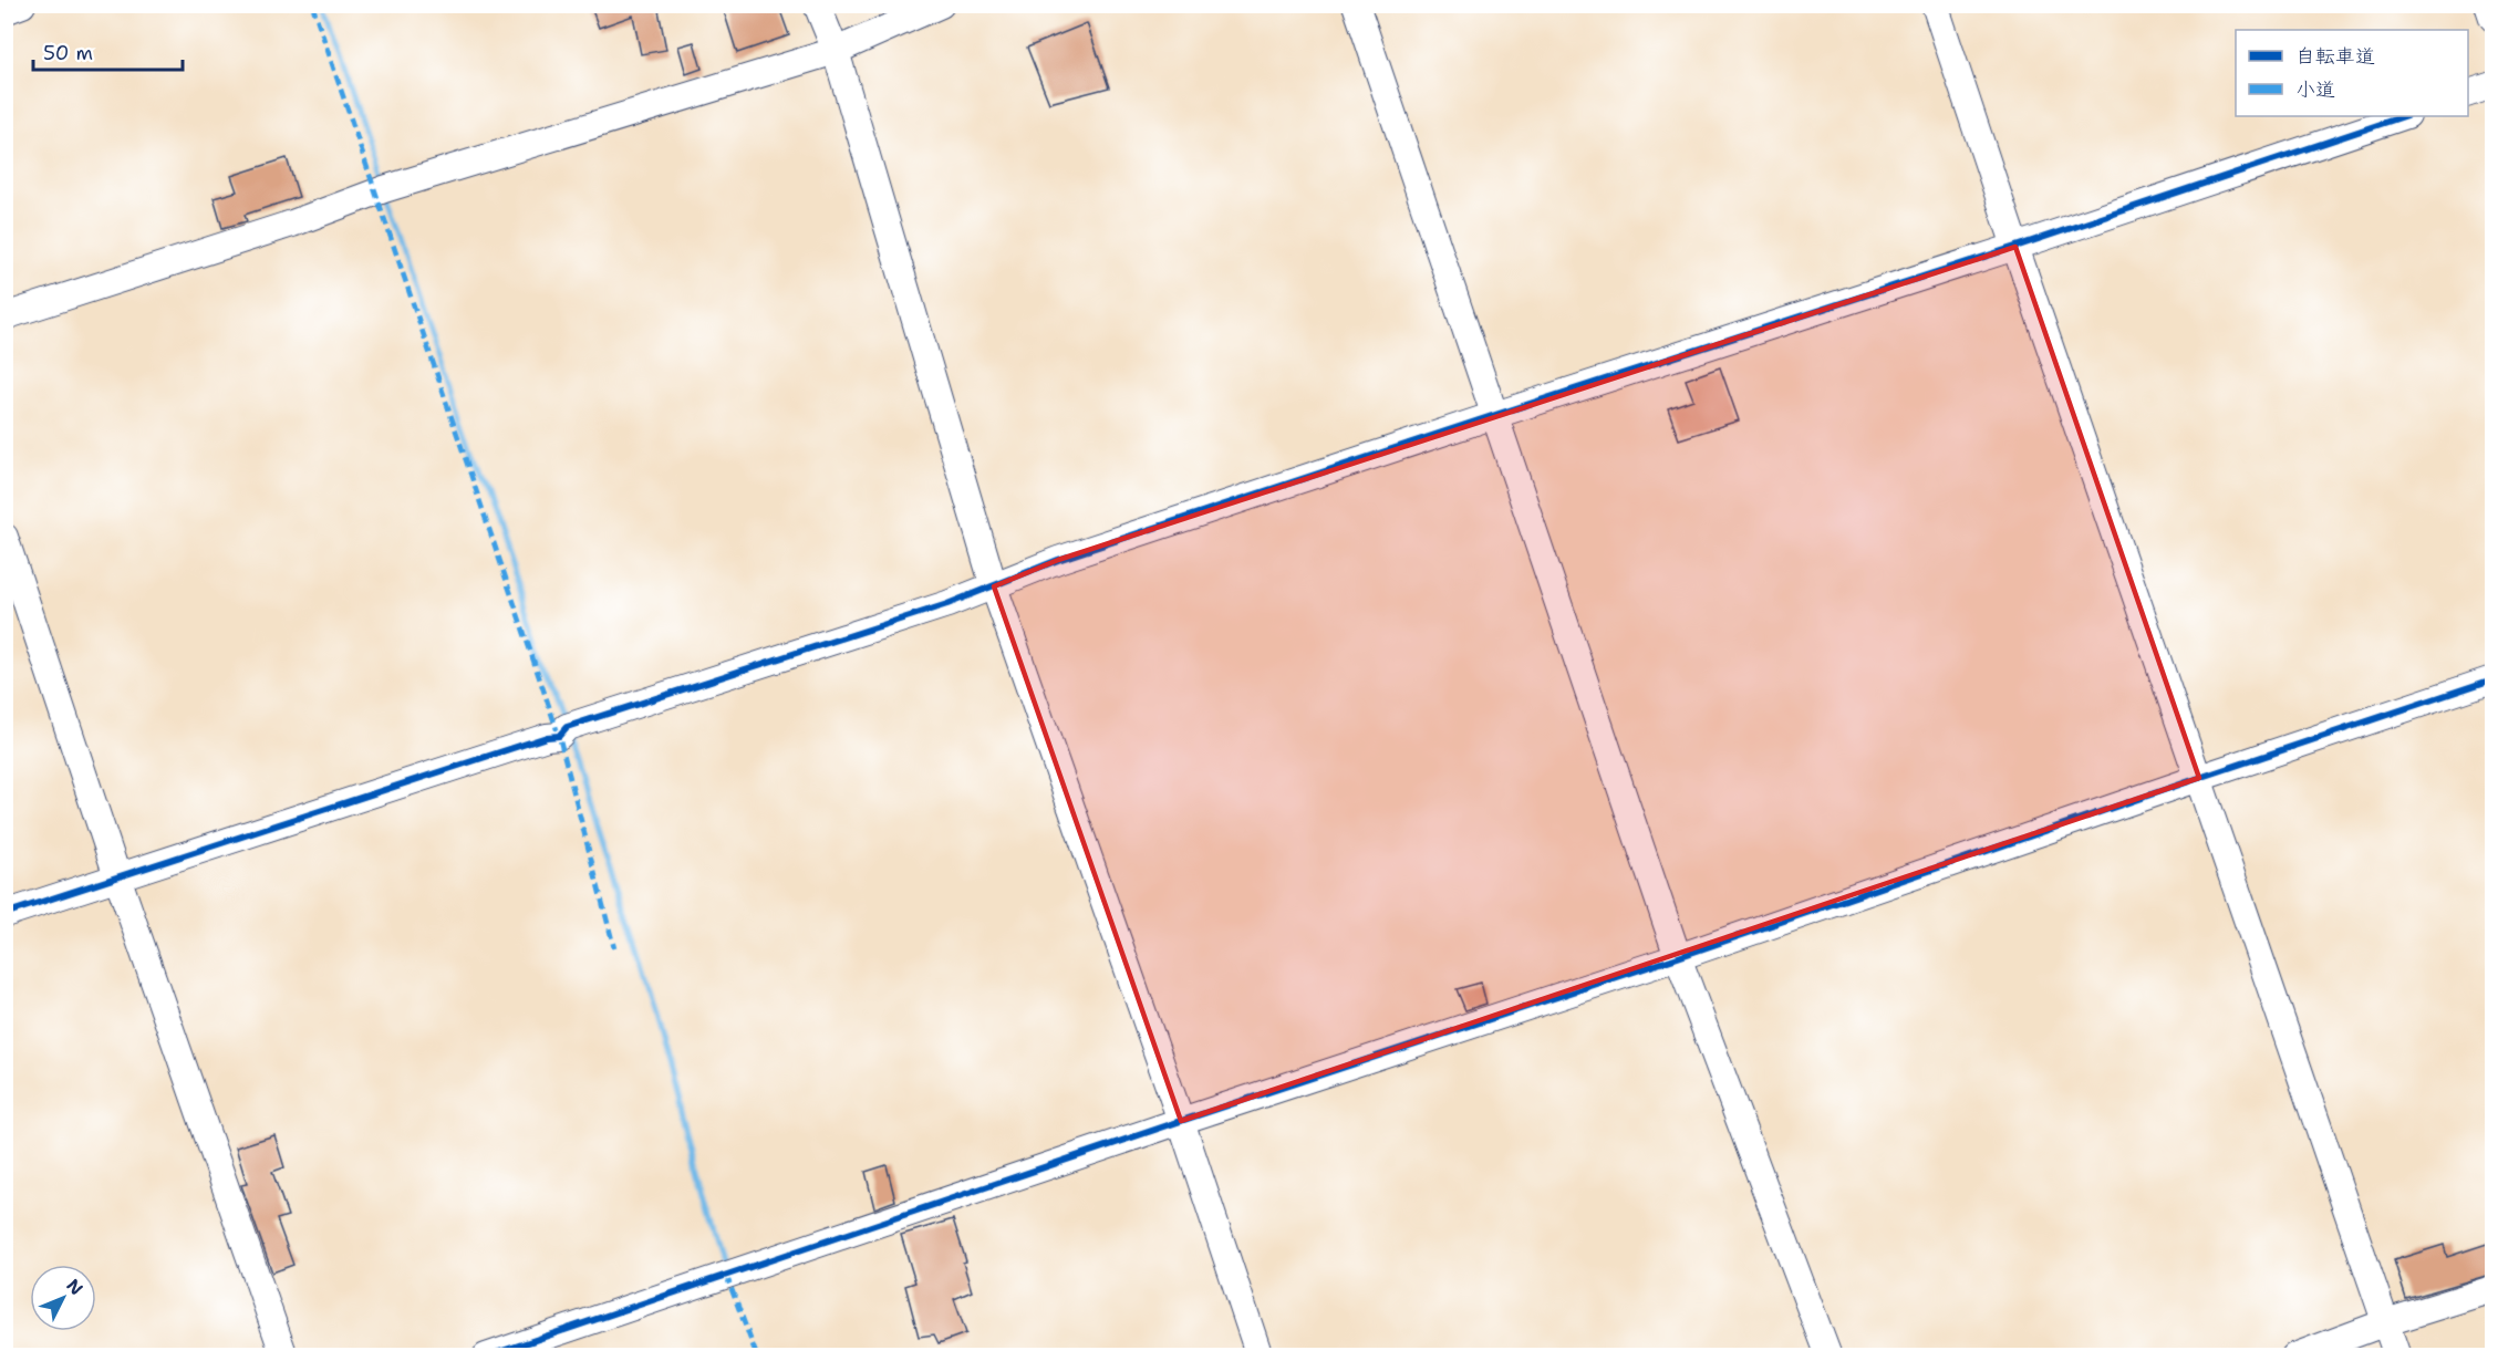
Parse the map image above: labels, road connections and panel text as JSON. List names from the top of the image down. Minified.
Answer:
{"legend":["自転車道","小道"],"scale_bar":"50 m","north":"top right"}
